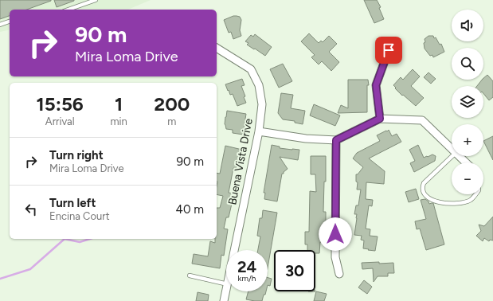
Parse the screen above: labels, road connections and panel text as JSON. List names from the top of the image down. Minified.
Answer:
{"streets":{"street":["Buena Vista Drive"]},"page":{"map_buttons":["+","−"],"turn":["90 m","Mira Loma Drive"],"eta":["15:56","Arrival","1","min","200","m"],"list":[{"name":"Turn right","note":"Mira Loma Drive","value":"90 m"},{"name":"Turn left","note":"Encina Court","value":"40 m"}],"speed":"24 km/h","limit":"30"}}
